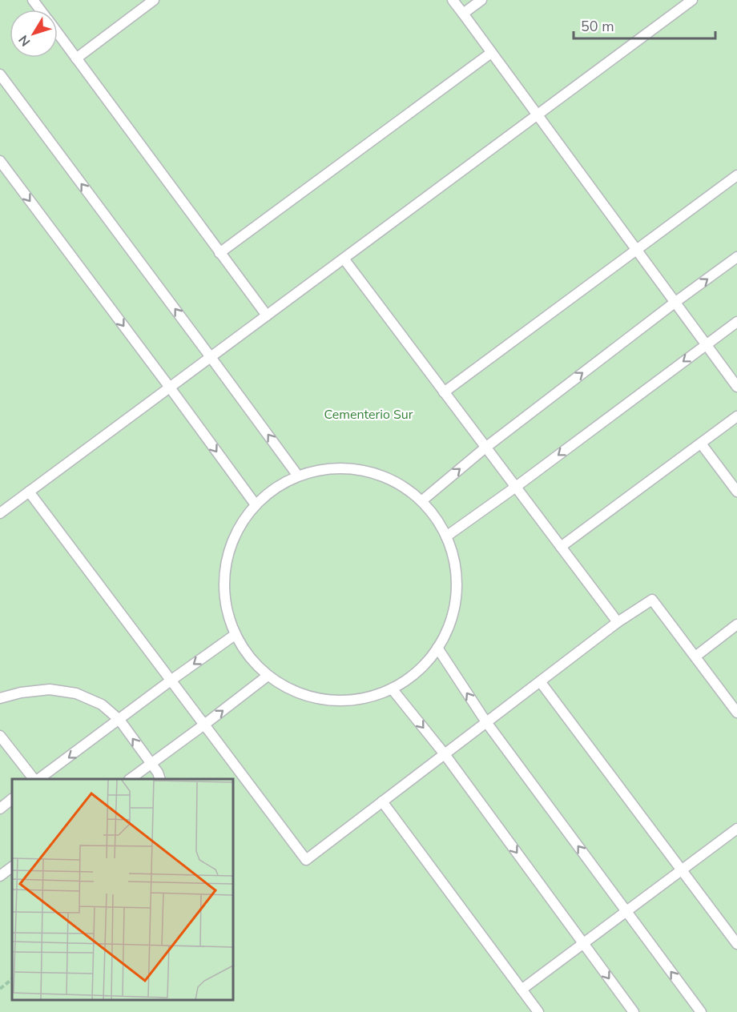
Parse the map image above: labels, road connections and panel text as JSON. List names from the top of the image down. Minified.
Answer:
{"parks":["Cementerio Sur"],"scale_bar":"50 m","north":"bottom left"}
